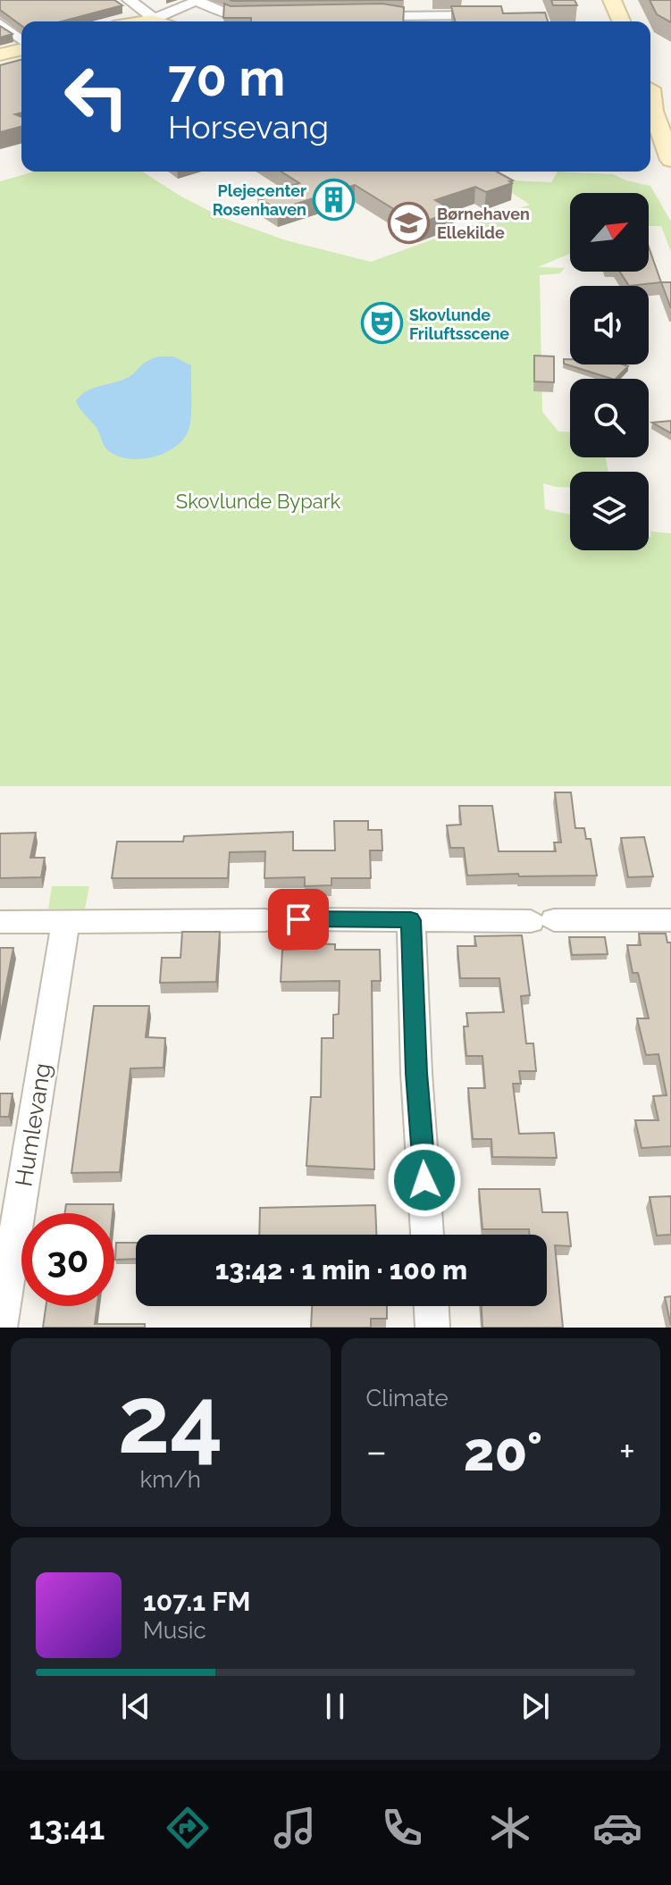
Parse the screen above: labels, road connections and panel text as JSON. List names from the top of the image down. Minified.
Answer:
{"streets":{"street":["Humlevang"]},"parks":["Skovlunde Bypark"],"places":{"building":["Plejecenter Rosenhaven"],"school or university":["Børnehaven Ellekilde"],"theatre":["Skovlunde Friluftsscene"]},"north":"top right","page":{"turn":["70 m","Horsevang"],"limit":"30","trip":"13:42 · 1 min · 100 m","tile":[["24","km/h"],"Climate"],"heat":["−","20°","+"],"song":["107.1 FM","Music"],"tabs":"13:41"}}
